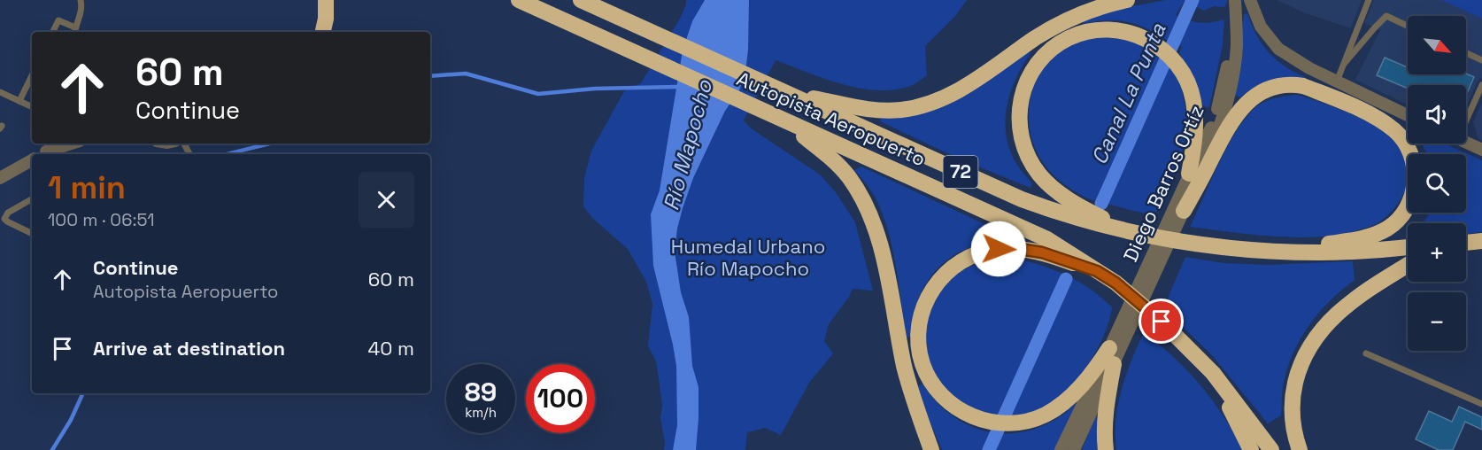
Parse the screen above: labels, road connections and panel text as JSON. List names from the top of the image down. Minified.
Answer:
{"streets":{"highway":["Autopista Aeropuerto","72"],"street":["Diego Barros Ortíz"]},"water":["Canal La Punta","Río Mapocho"],"parks":["Humedal Urbano Río Mapocho"],"north":"bottom right","page":{"map_buttons":["+","−"],"turn":["60 m","Continue"],"heading":["1 min","100 m · 06:51"],"list":[{"name":"Continue","note":"Autopista Aeropuerto","value":"60 m"},{"name":"Arrive at destination","value":"40 m"}],"speed":"89 km/h","limit":"100"}}
